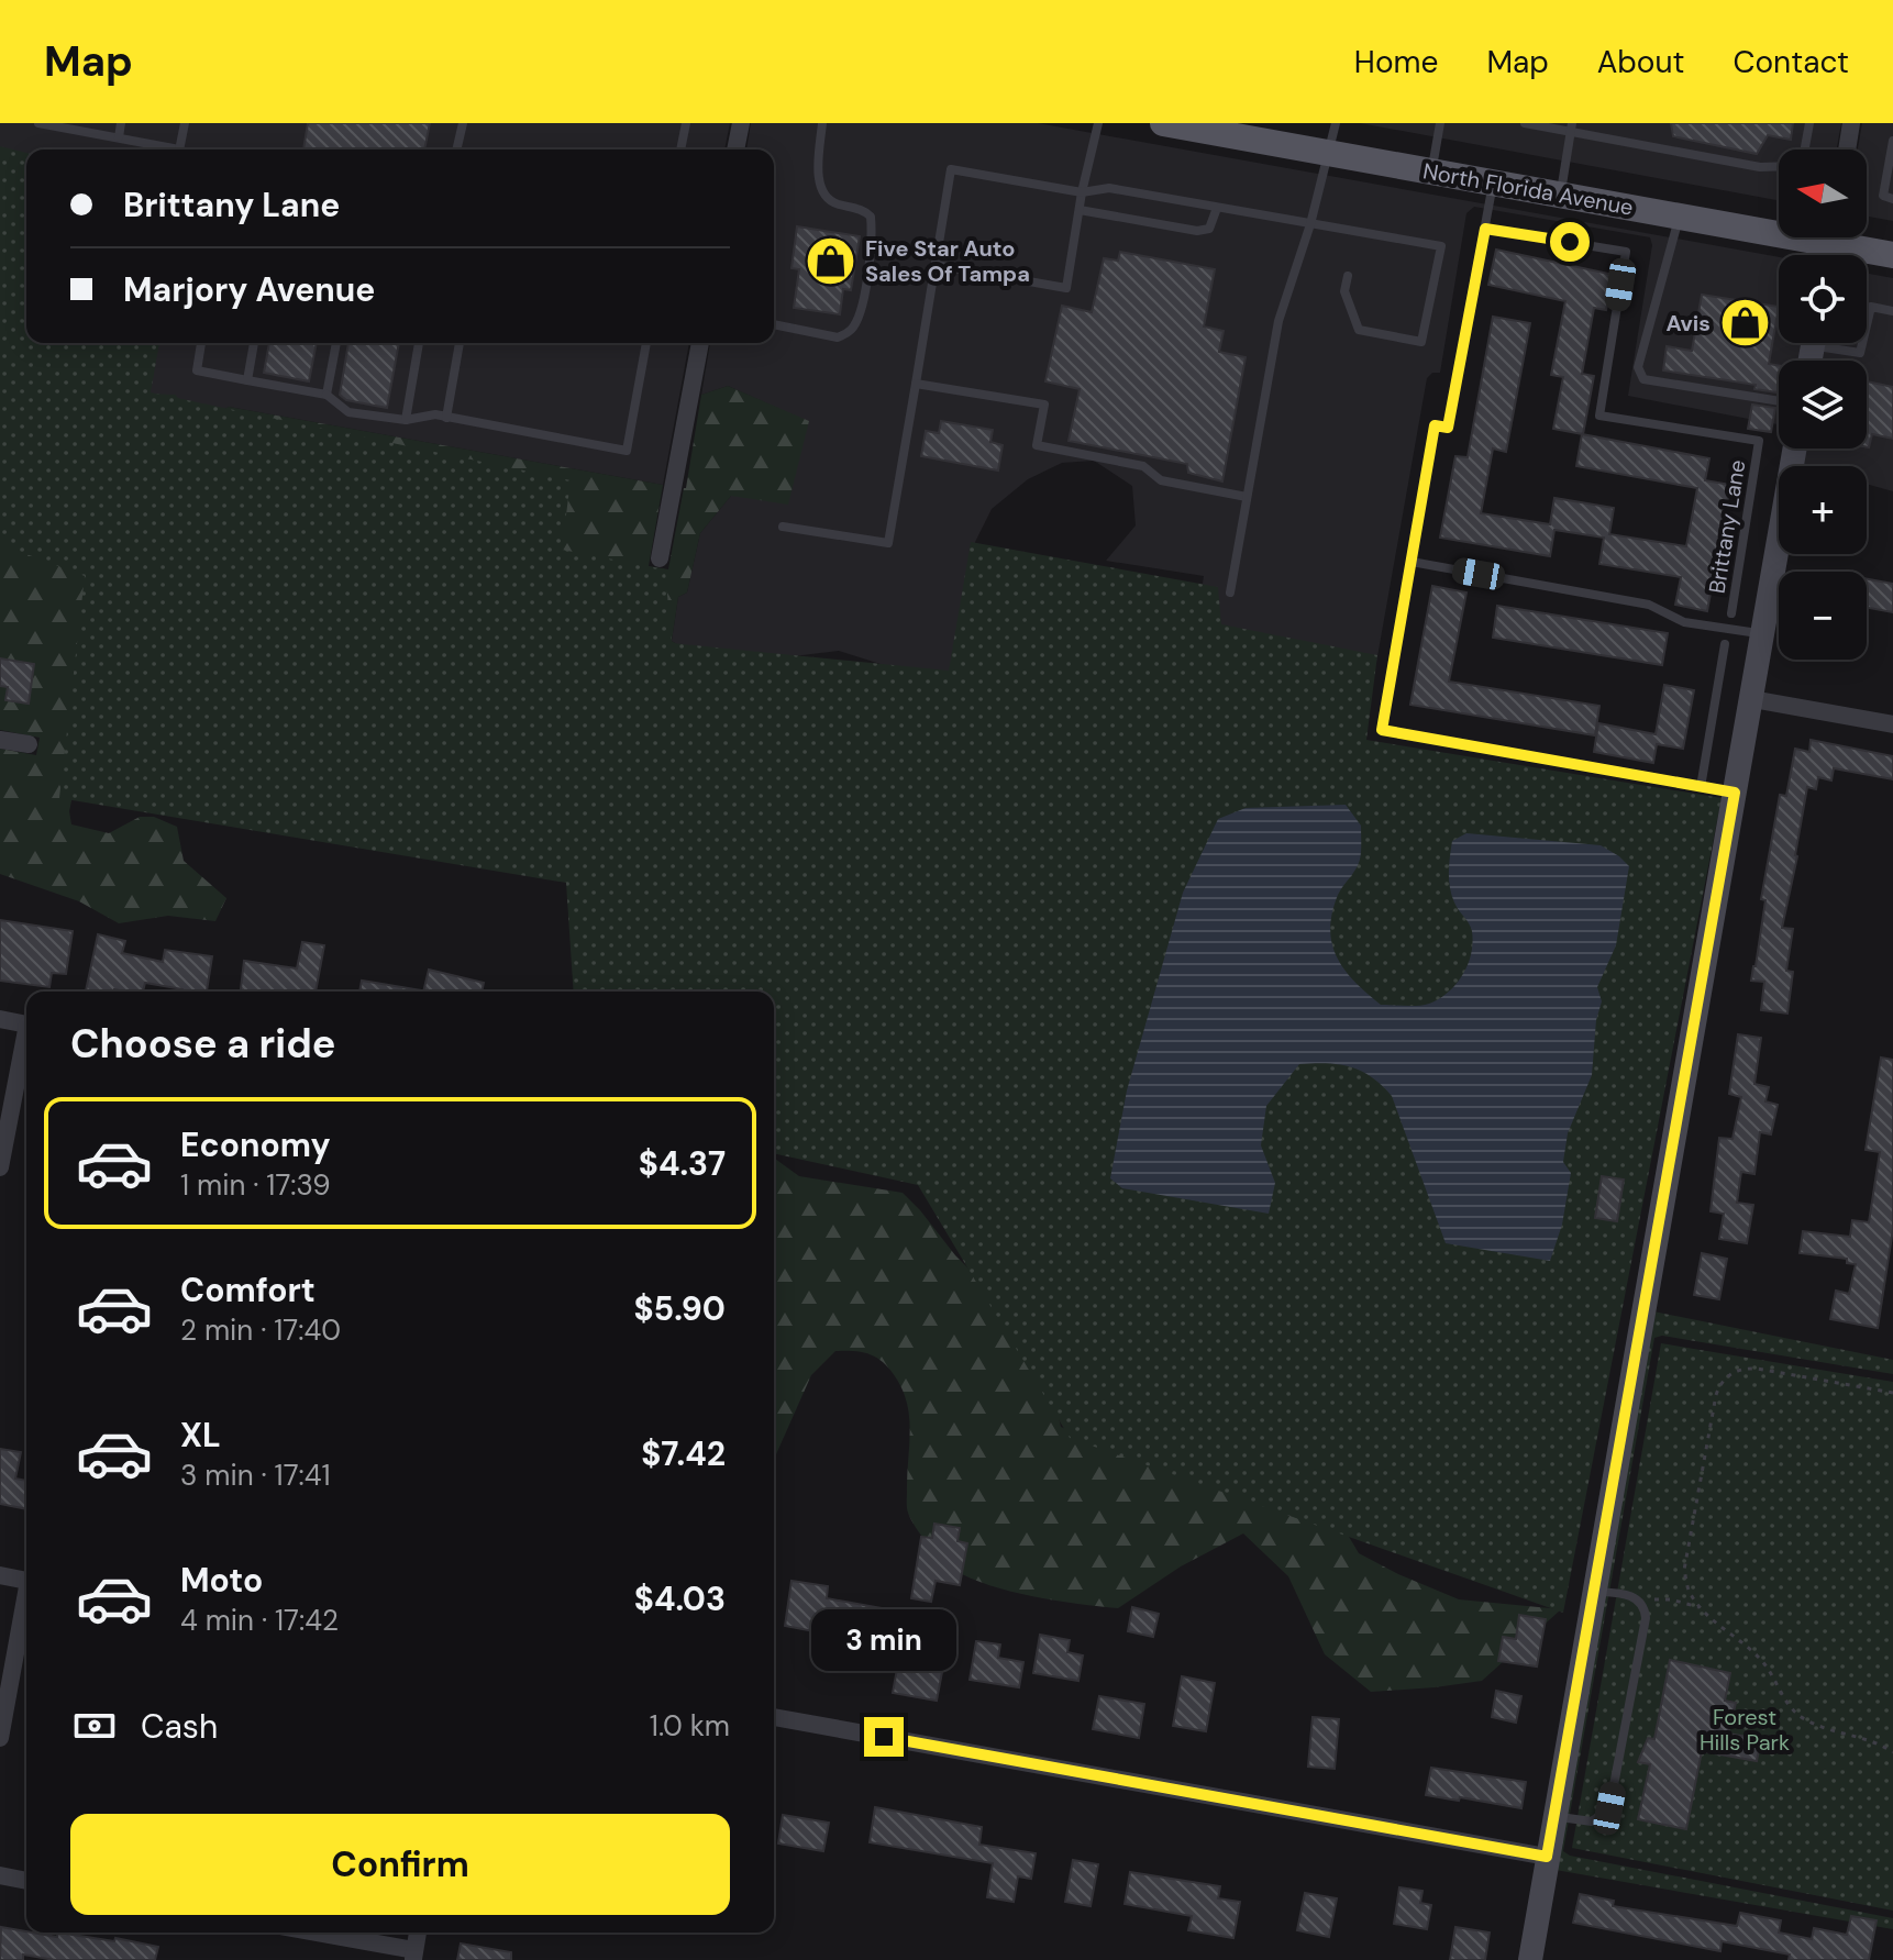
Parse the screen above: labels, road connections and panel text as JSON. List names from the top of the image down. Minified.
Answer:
{"streets":{"main road":["North Florida Avenue"],"lane":["Brittany Lane"]},"parks":["Forest Hills Park"],"places":{"shop":["Five Star Auto Sales Of Tampa","Avis"]},"north":"left","page":{"header":"Map","nav":["Home","Map","About","Contact"],"map_buttons":["+","−"],"banner":["Brittany Lane","Marjory Avenue"],"heading":"Choose a ride","list":[{"name":"Economy","note":"1 min · 17:39","value":"$4.37"},{"name":"Comfort","note":"2 min · 17:40","value":"$5.90"},{"name":"XL","note":"3 min · 17:41","value":"$7.42"},{"name":"Moto","note":"4 min · 17:42","value":"$4.03"}],"bubble":"3 min","pay":["Cash","1.0 km"],"buttons":"Confirm"}}
